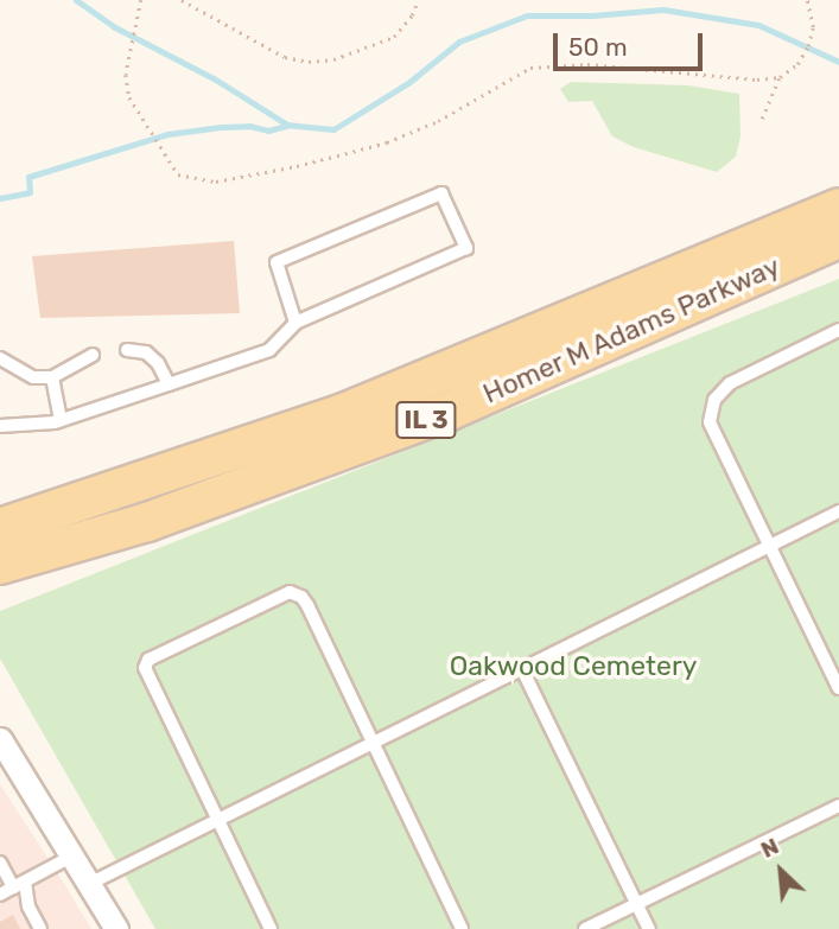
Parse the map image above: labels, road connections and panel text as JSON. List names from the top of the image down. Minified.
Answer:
{"streets":{"main road":["Homer M Adams Parkway","IL 3"]},"parks":["Oakwood Cemetery"],"scale_bar":"50 m","north":"top left"}
